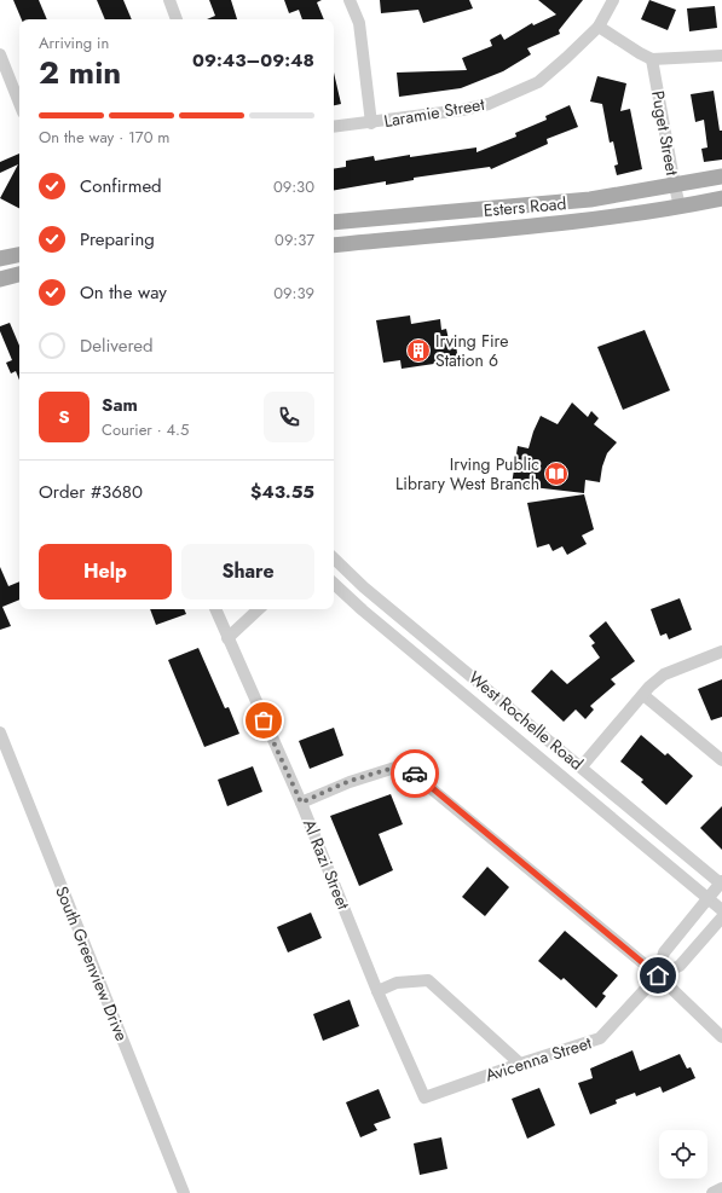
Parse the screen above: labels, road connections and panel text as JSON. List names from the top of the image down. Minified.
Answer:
{"streets":{"main road":["Esters Road"],"street":["Laramie Street","Puget Street","West Rochelle Road","Al Razi Street","South Greenview Drive","Avicenna Street"]},"crossings":[["Puget Street","Esters Road"],["West Rochelle Road","Avicenna Street"],["Al Razi Street","Avicenna Street"]],"places":{"building":["Irving Fire Station 6"],"library":["Irving Public Library West Branch"]},"page":{"heading":["2 min","Arriving in","09:43–09:48"],"panel":["Sam","Courier · 4.5","Order #3680","$43.55"],"bar":"On the way · 170 m","list":[["Confirmed","09:30"],["Preparing","09:37"],["On the way","09:39"],"Delivered"],"round":"S","buttons":["Help","Share"]}}
